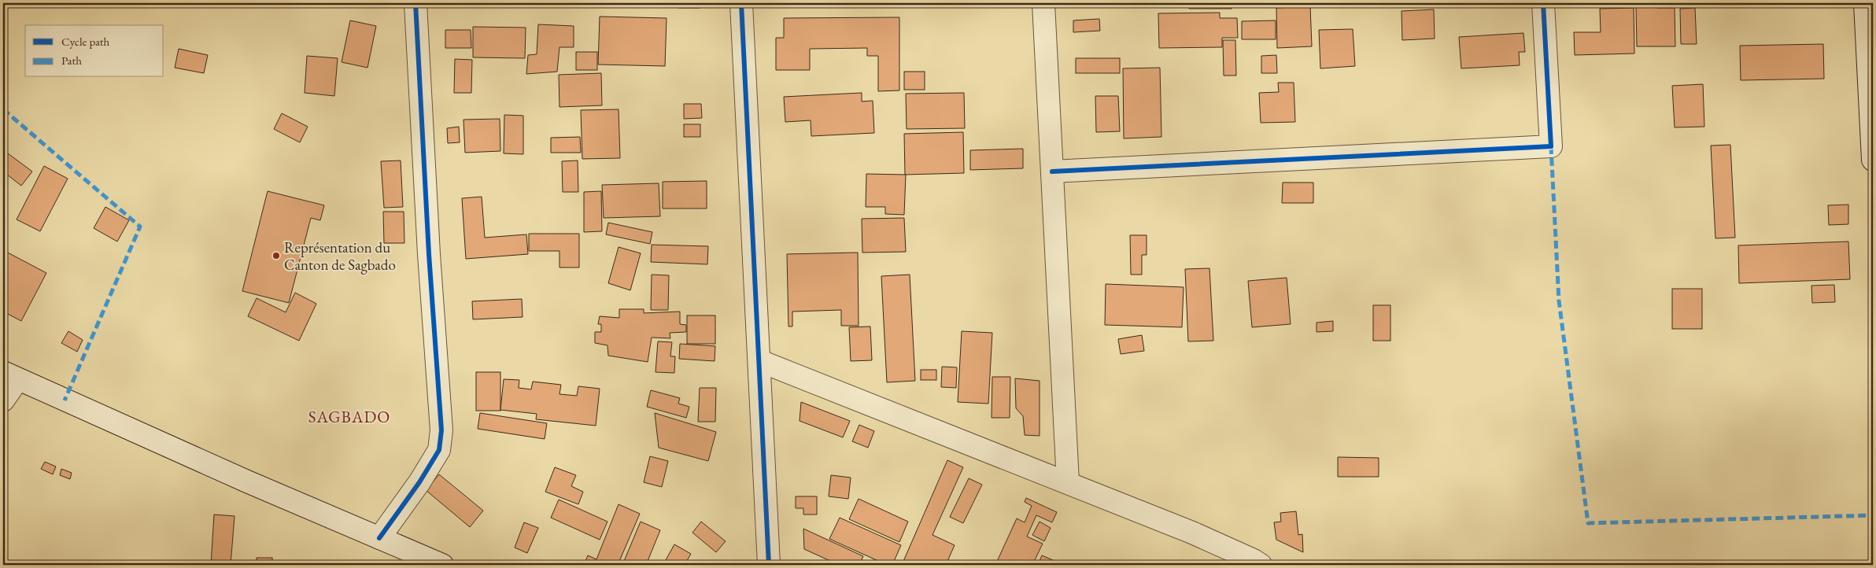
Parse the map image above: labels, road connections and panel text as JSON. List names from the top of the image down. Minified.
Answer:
{"districts":["SAGBADO"],"places":["Représentation du Canton de Sagbado"],"legend":["Cycle path","Path"]}
